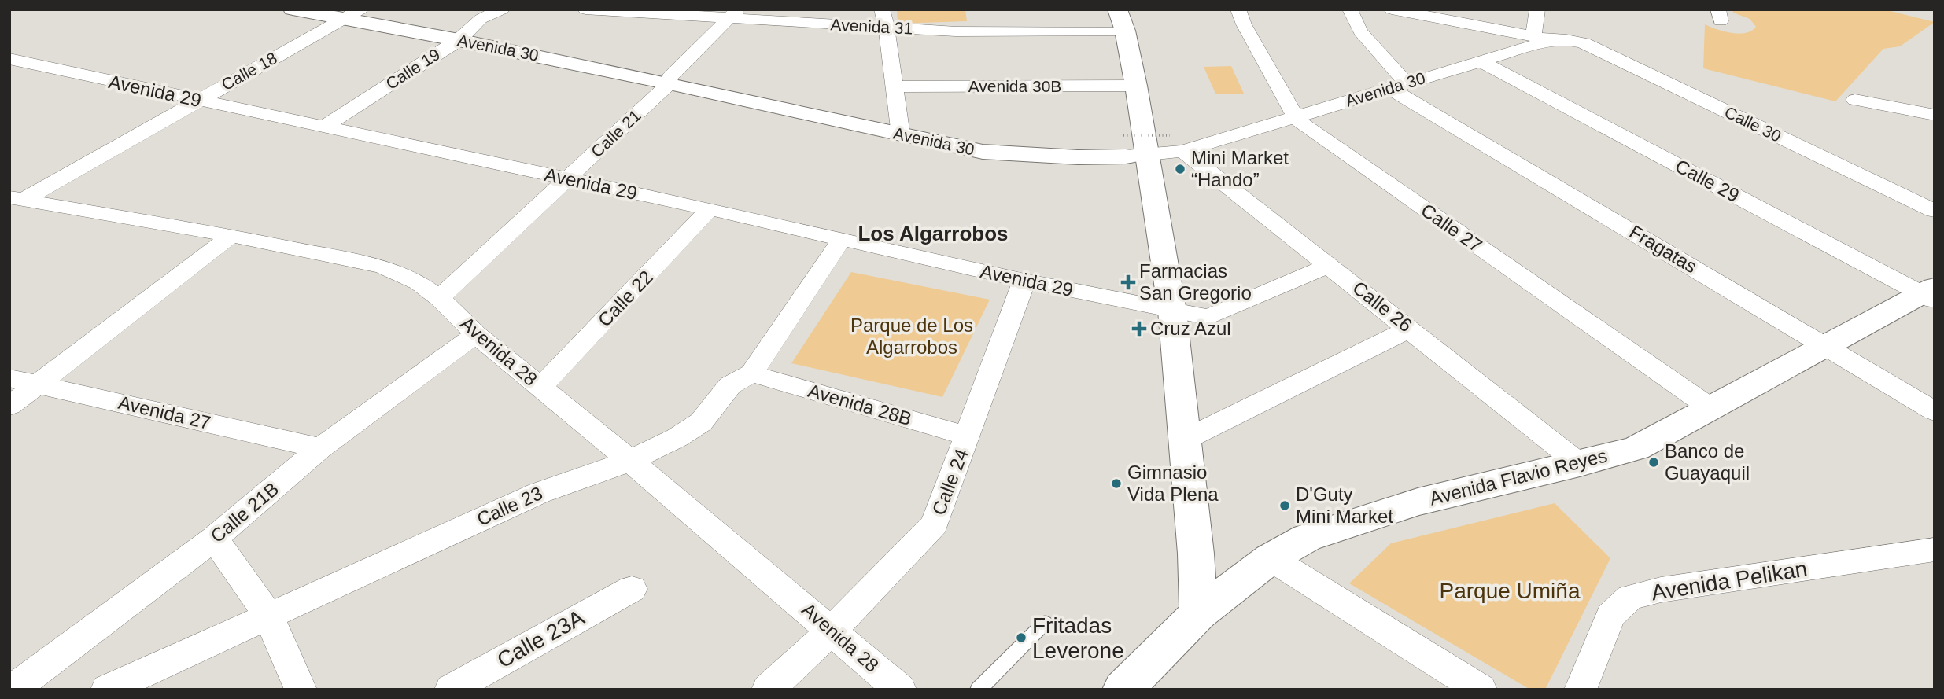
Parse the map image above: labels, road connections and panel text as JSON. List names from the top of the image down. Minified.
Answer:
{"streets":{"main road":["Avenida 30","Avenida Flavio Reyes"],"street":["Avenida 31","Calle 19","Calle 18","Avenida 30B","Avenida 29","Calle 30","Calle 21","Calle 29","Calle 27","Fragatas","Calle 22","Calle 26","Avenida 28","Avenida 28B","Avenida 27","Calle 24","Calle 23","Calle 21B","Avenida Pelikan","Calle 23A"]},"crossings":[["Avenida 31","Calle 21"],["Avenida 30","Calle 19"],["Avenida 30","Calle 18"],["Avenida 30","Calle 30"],["Avenida 30","Calle 21"],["Avenida 30","Calle 29"],["Avenida 30","Calle 27"],["Avenida 30","Fragatas"],["Avenida 30","Calle 26"],["Calle 19","Avenida 29"],["Calle 18","Avenida 29"],["Calle 18","Avenida 28"],["Avenida 29","Calle 21"],["Avenida 29","Calle 22"],["Avenida 29","Calle 26"],["Avenida 29","Calle 24"],["Avenida 29","Calle 23"],["Calle 21","Avenida 28"],["Calle 29","Avenida Flavio Reyes"],["Calle 27","Avenida Flavio Reyes"],["Fragatas","Avenida Flavio Reyes"],["Calle 22","Avenida 28"],["Calle 26","Avenida Flavio Reyes"],["Avenida 28","Calle 24"],["Avenida 28","Calle 23"],["Avenida 28","Calle 21B"],["Avenida 28B","Calle 24"],["Avenida 28B","Calle 23"],["Avenida 27","Calle 21B"]],"districts":["Los Algarrobos"],"parks":["Parque de Los Algarrobos","Parque Umiña"],"places":{"other":["Mini Market “Hando”","Banco de Guayaquil","Gimnasio Vida Plena","D'Guty Mini Market","Fritadas Leverone"],"health":["Farmacias San Gregorio","Cruz Azul"]}}
